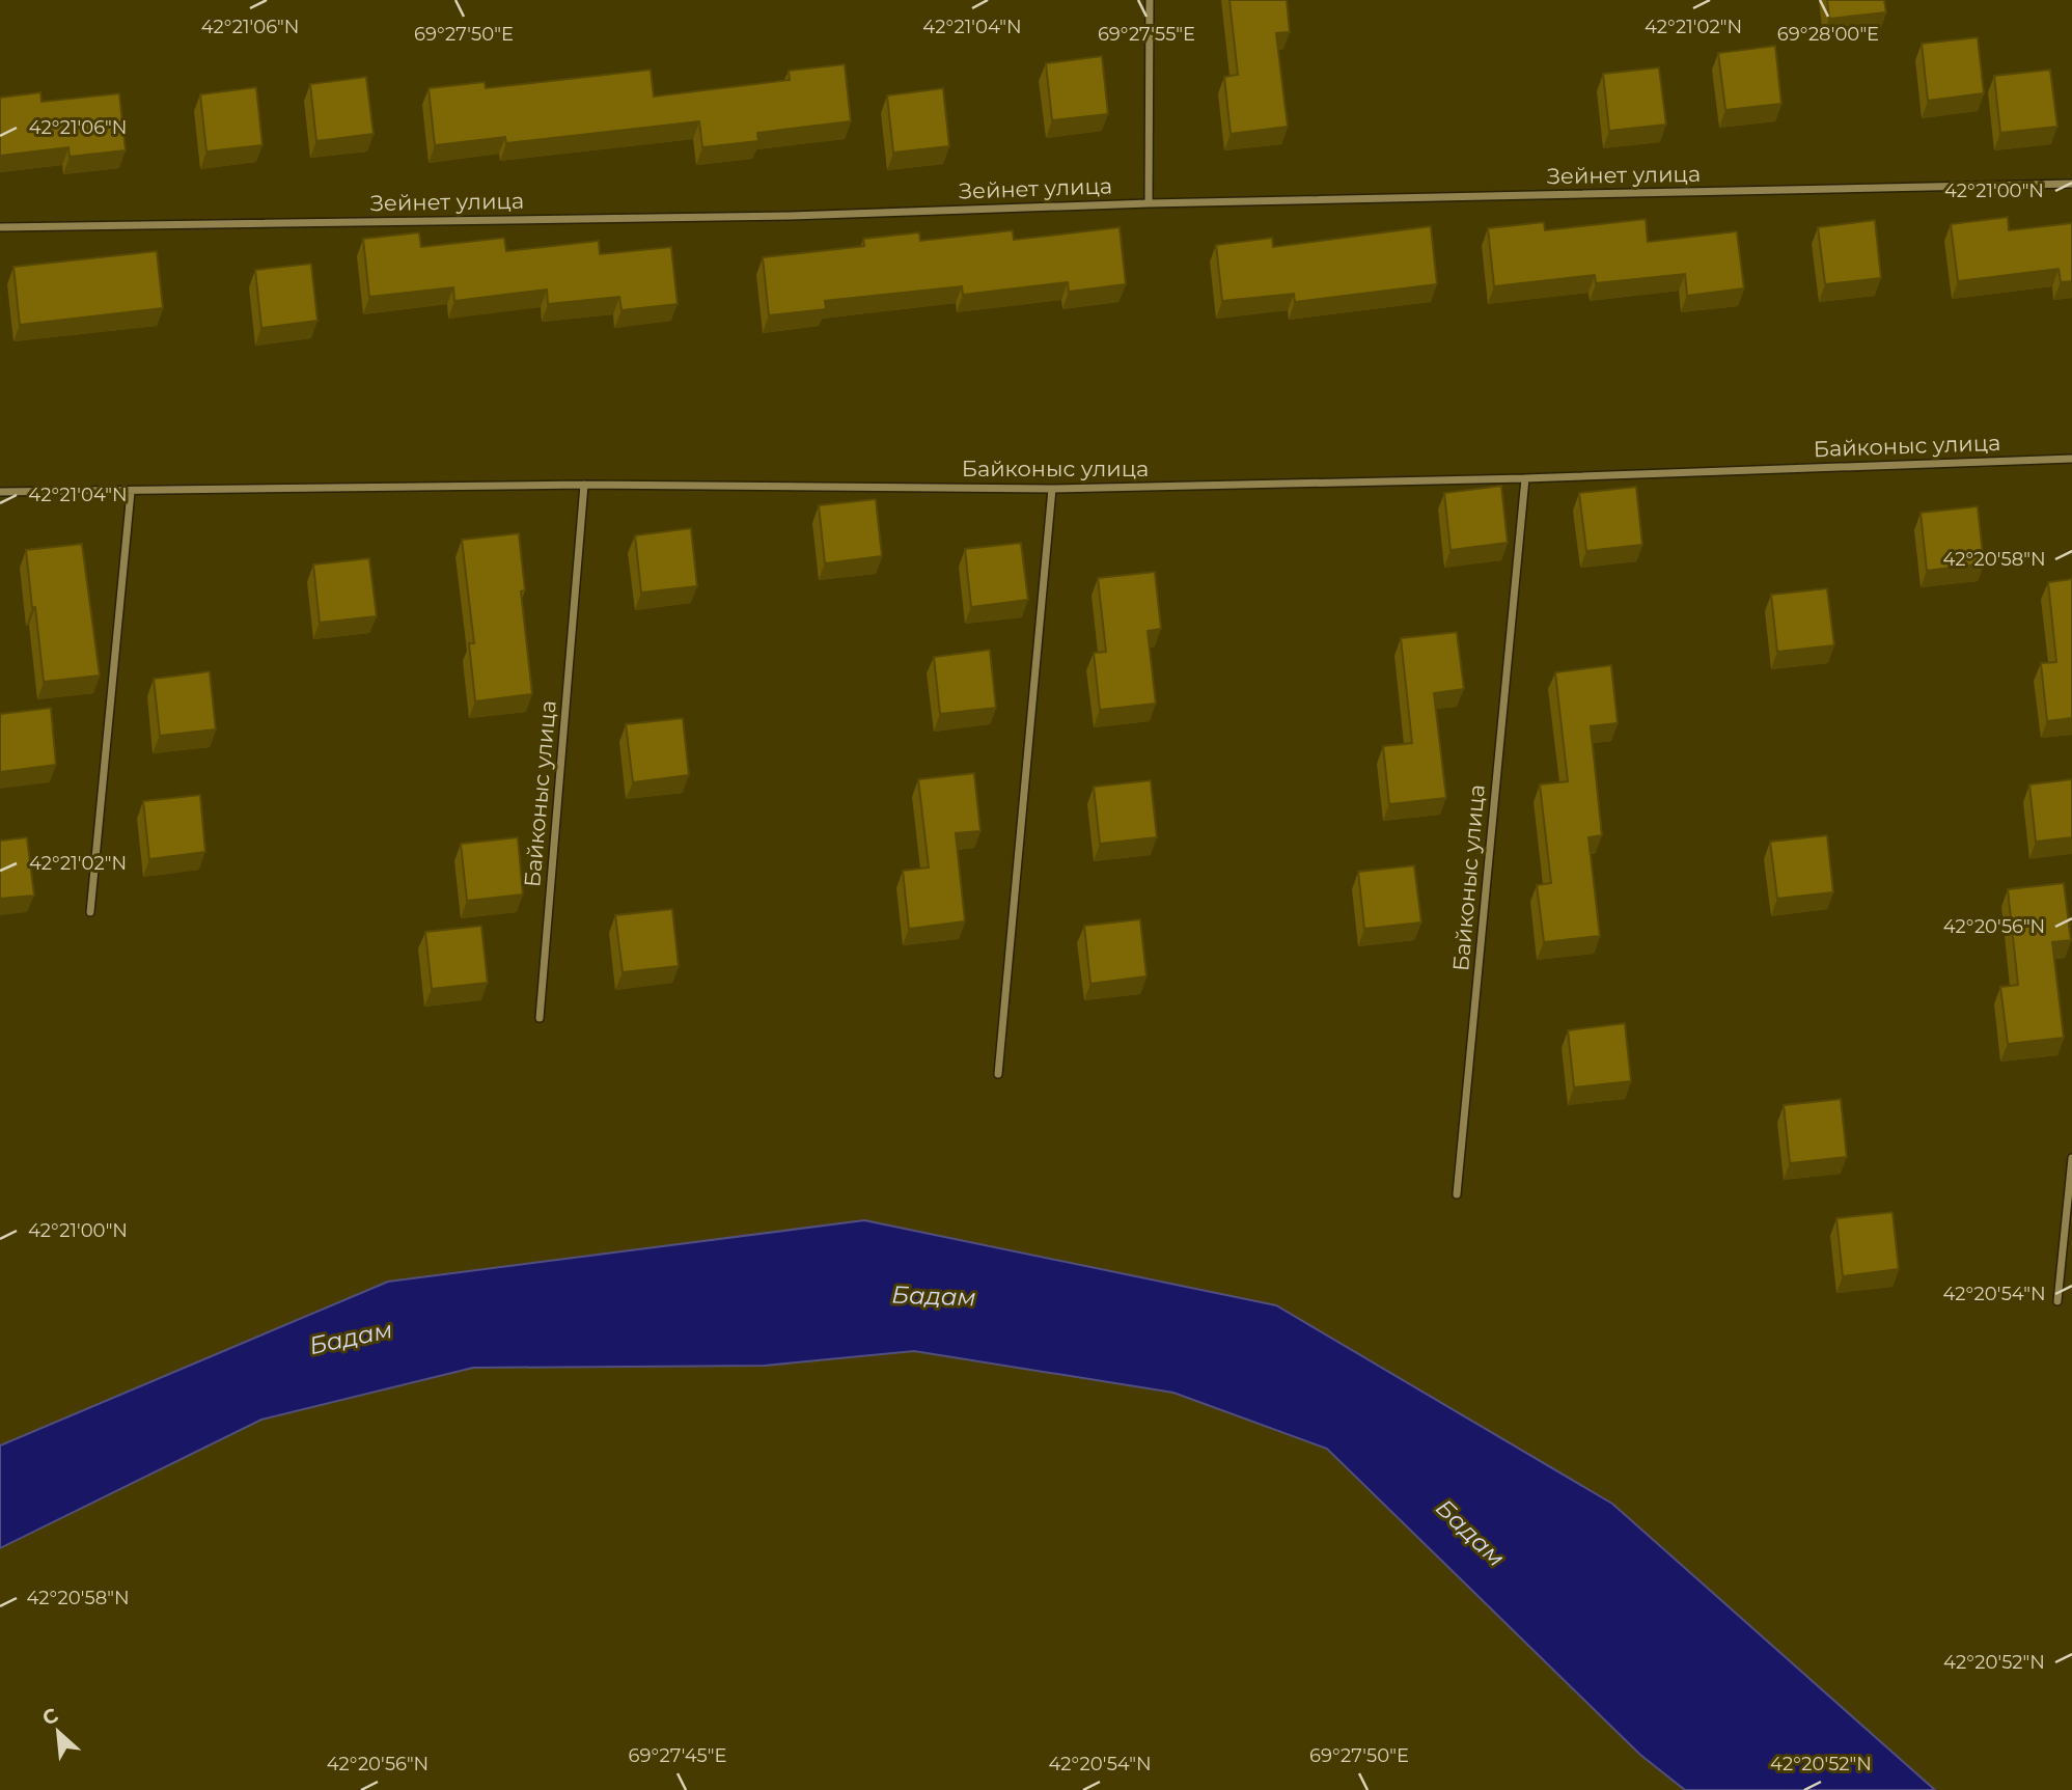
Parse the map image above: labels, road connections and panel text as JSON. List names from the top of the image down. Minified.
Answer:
{"streets":{"street":["Зейнет улица","Байконыс улица"]},"water":["Бадам"],"north":"top left","coordinates":["42°21'06\"N","42°21'04\"N","42°21'02\"N","69°27'50\"E","69°27'55\"E","69°28'00\"E","42°21'00\"N","42°20'58\"N","42°20'56\"N","42°20'54\"N","42°20'52\"N","69°27'45\"E"]}
